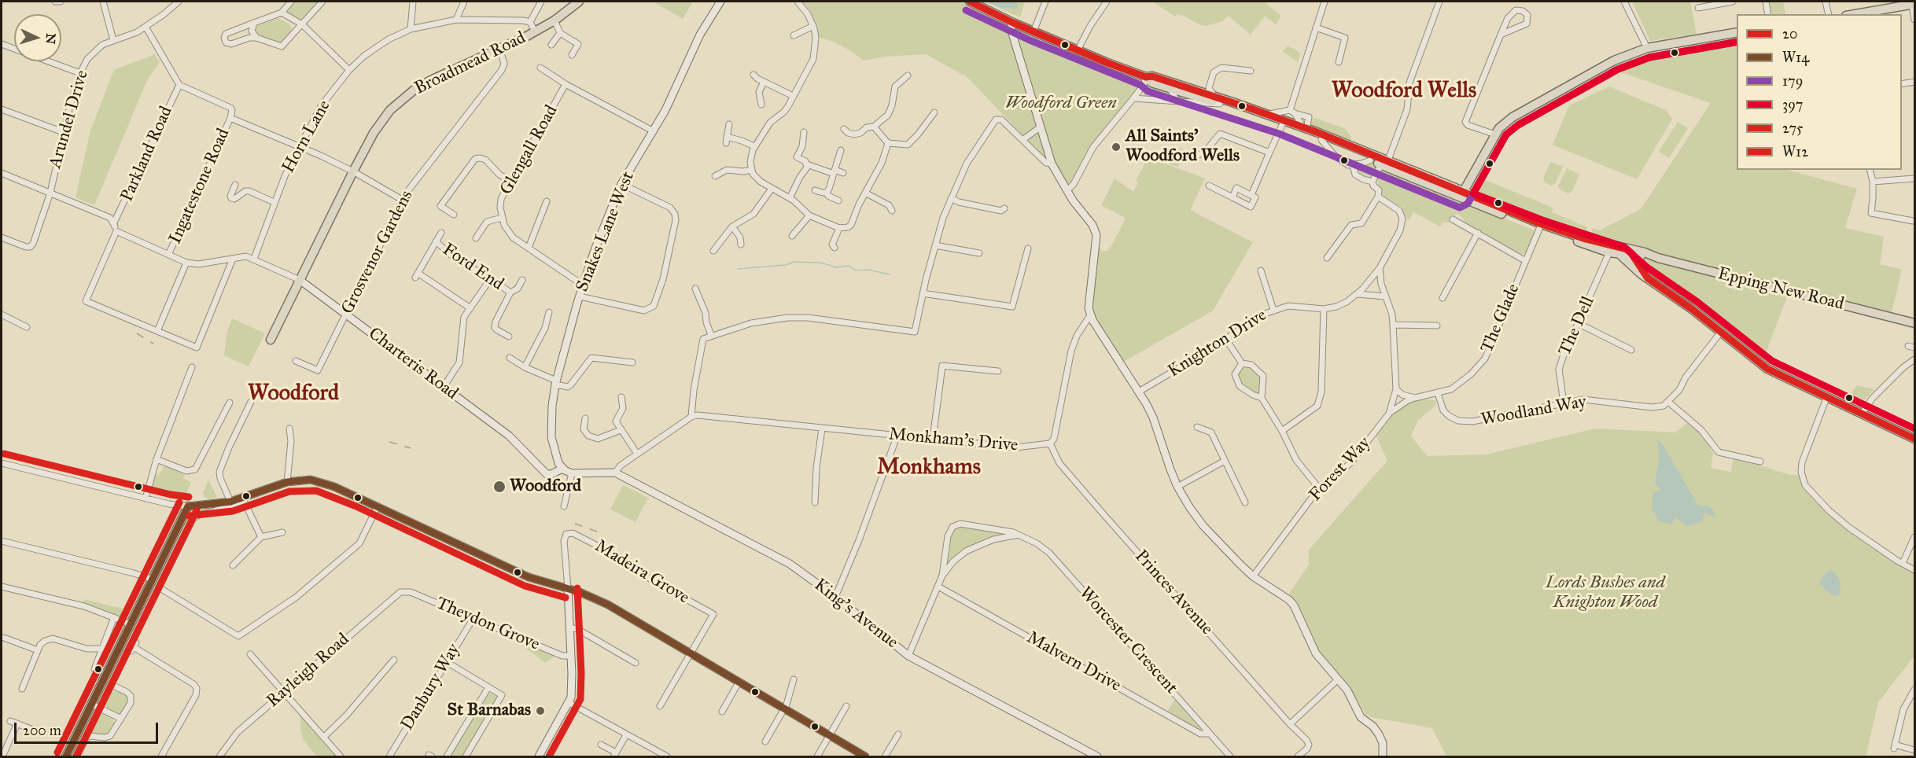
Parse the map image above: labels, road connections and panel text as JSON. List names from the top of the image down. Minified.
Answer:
{"streets":{"main road":["Broadmead Road","Epping New Road"],"street":["Arundel Drive","Horn Lane","Glengall Road","Parkland Road","Ingatestone Road","Snakes Lane West","Grosvenor Gardens","Ford End","The Glade","The Dell","Knighton Drive","Charteris Road","Woodland Way","Monkham's Drive","Forest Way","Madeira Grove","Princes Avenue","King's Avenue","Theydon Grove","Worcester Crescent","Malvern Drive","Rayleigh Road","Danbury Way"]},"crossings":[["Broadmead Road","Grosvenor Gardens"],["Broadmead Road","Charteris Road"],["Horn Lane","Charteris Road"],["Glengall Road","Snakes Lane West"],["Snakes Lane West","Charteris Road"],["Grosvenor Gardens","Charteris Road"],["The Glade","Woodland Way"],["The Glade","Forest Way"],["The Dell","Woodland Way"],["Knighton Drive","Forest Way"],["Monkham's Drive","Princes Avenue"],["King's Avenue","Worcester Crescent"],["Theydon Grove","Rayleigh Road"],["Theydon Grove","Danbury Way"],["Worcester Crescent","Malvern Drive"]],"districts":["Woodford Wells","Woodford","Monkhams"],"parks":["Woodford Green","Lords Bushes and Knighton Wood"],"places":["All Saints' Woodford Wells","Woodford","St Barnabas"],"lines":["transit line 20","transit line 179","transit line 397","transit line W12","transit line W14","transit line 275"],"legend":["20","W14","179","397","275","W12"],"scale_bar":"200 m","north":"right"}
